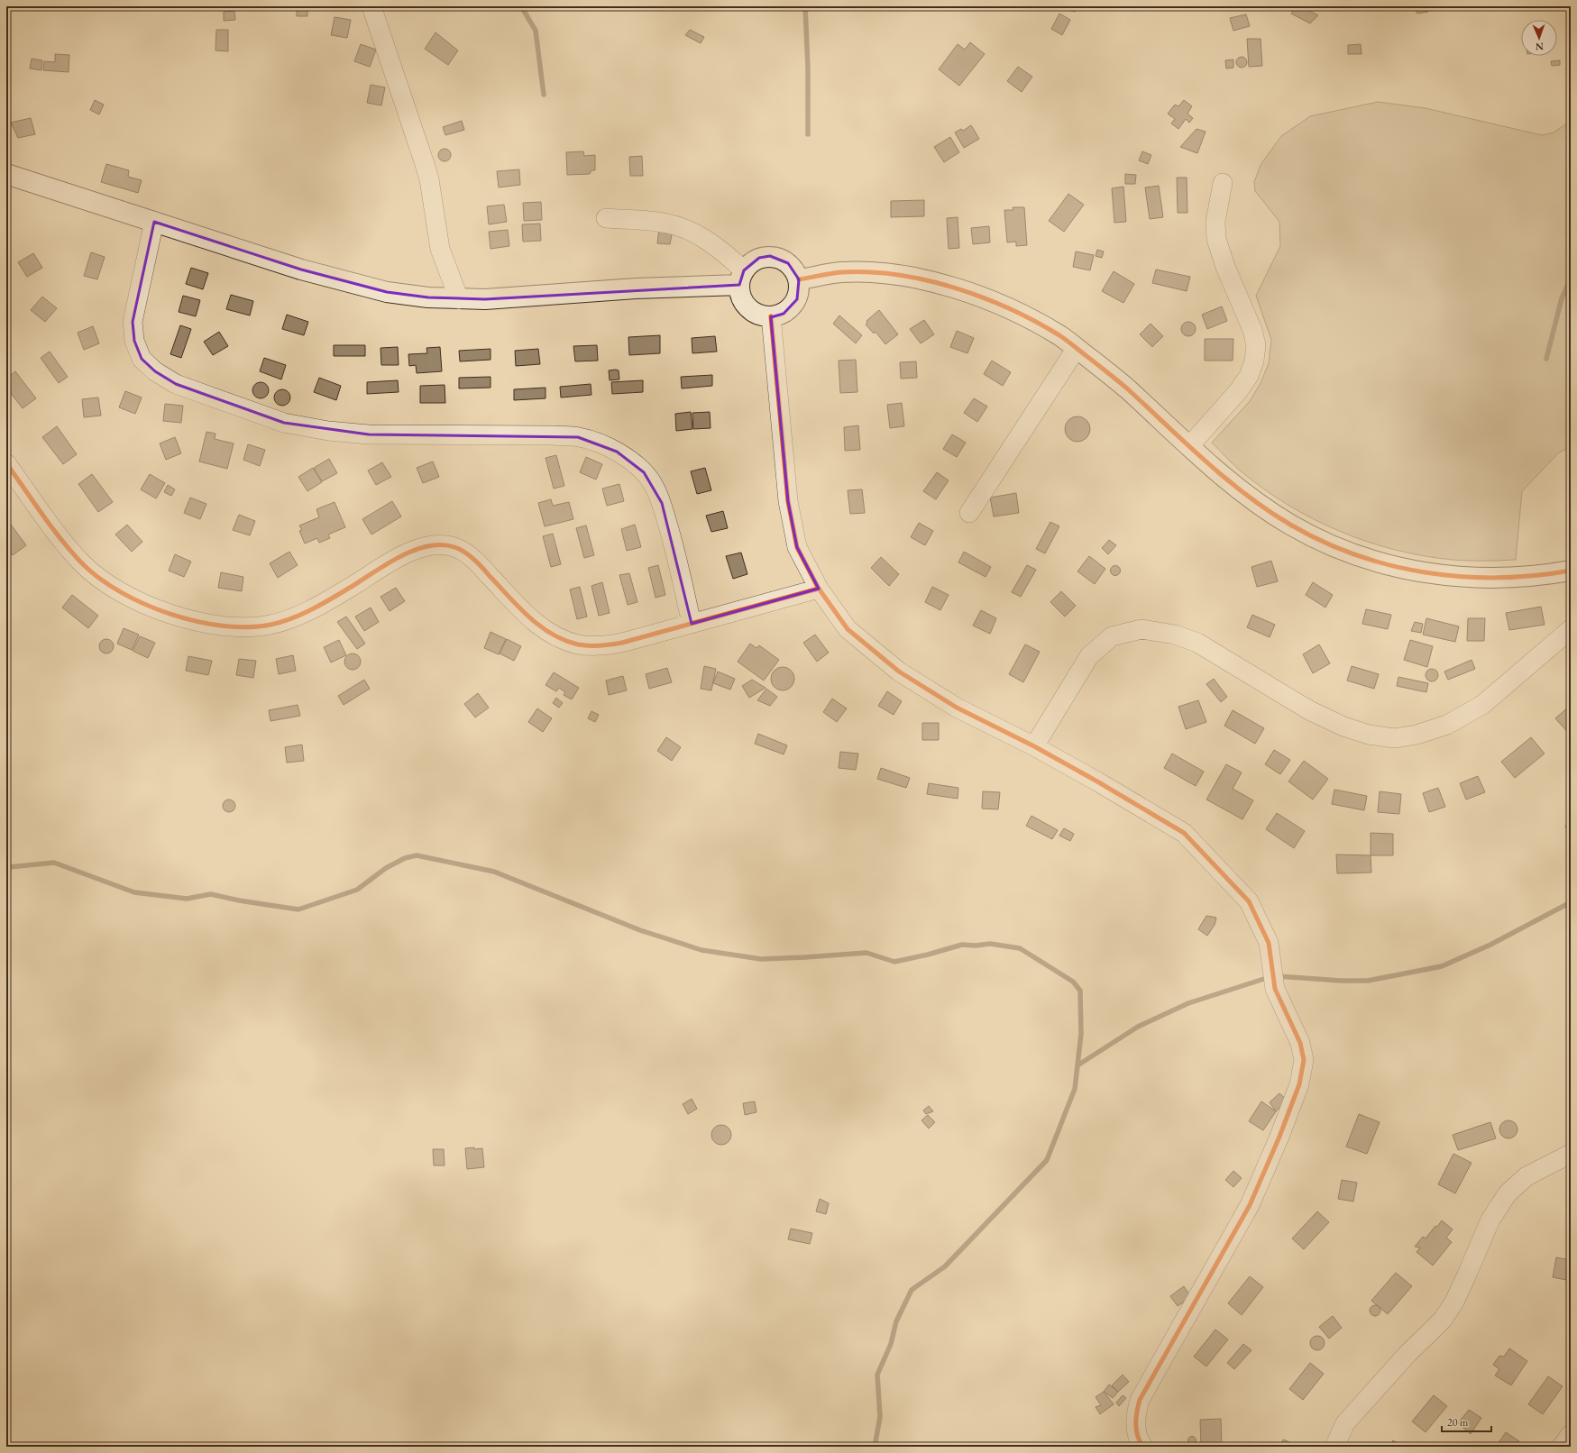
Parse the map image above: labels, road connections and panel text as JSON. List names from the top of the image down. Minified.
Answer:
{"scale_bar":"20 m","north":"bottom"}
